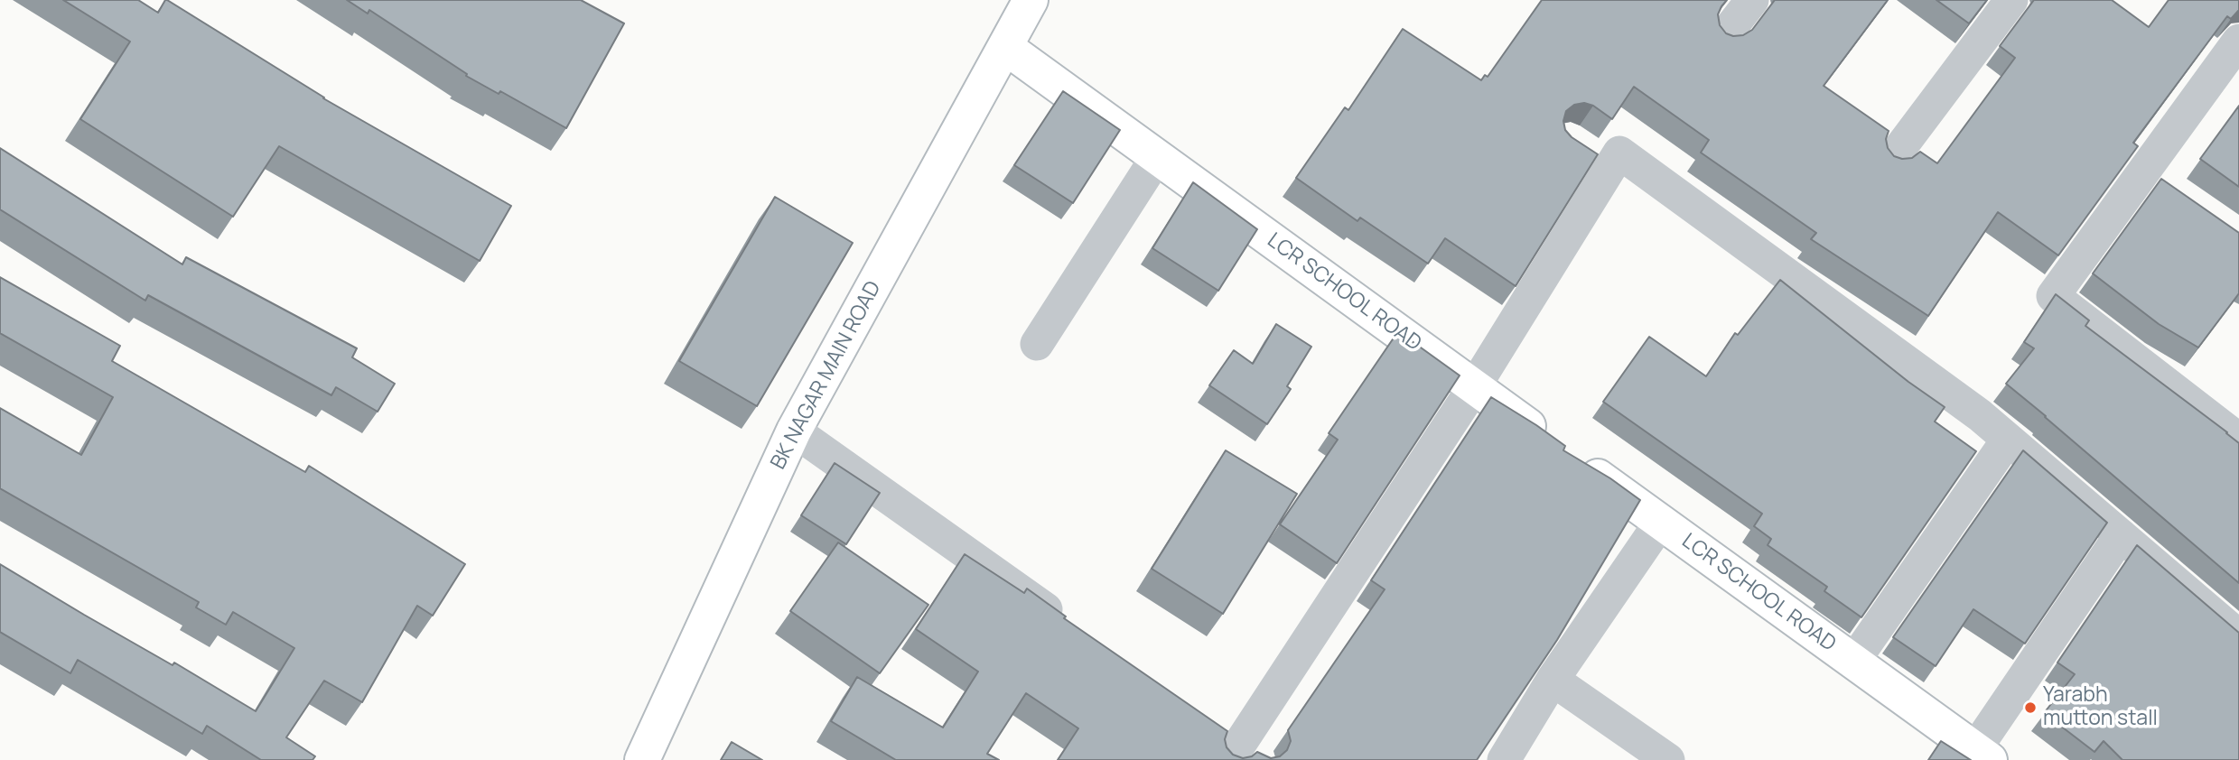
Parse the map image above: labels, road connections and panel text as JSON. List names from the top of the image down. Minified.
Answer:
{"streets":{"street":["LCR SCHOOL ROAD","BK NAGAR MAIN ROAD"]},"crossings":[["LCR SCHOOL ROAD","BK NAGAR MAIN ROAD"]],"places":["Yarabh mutton stall"]}
